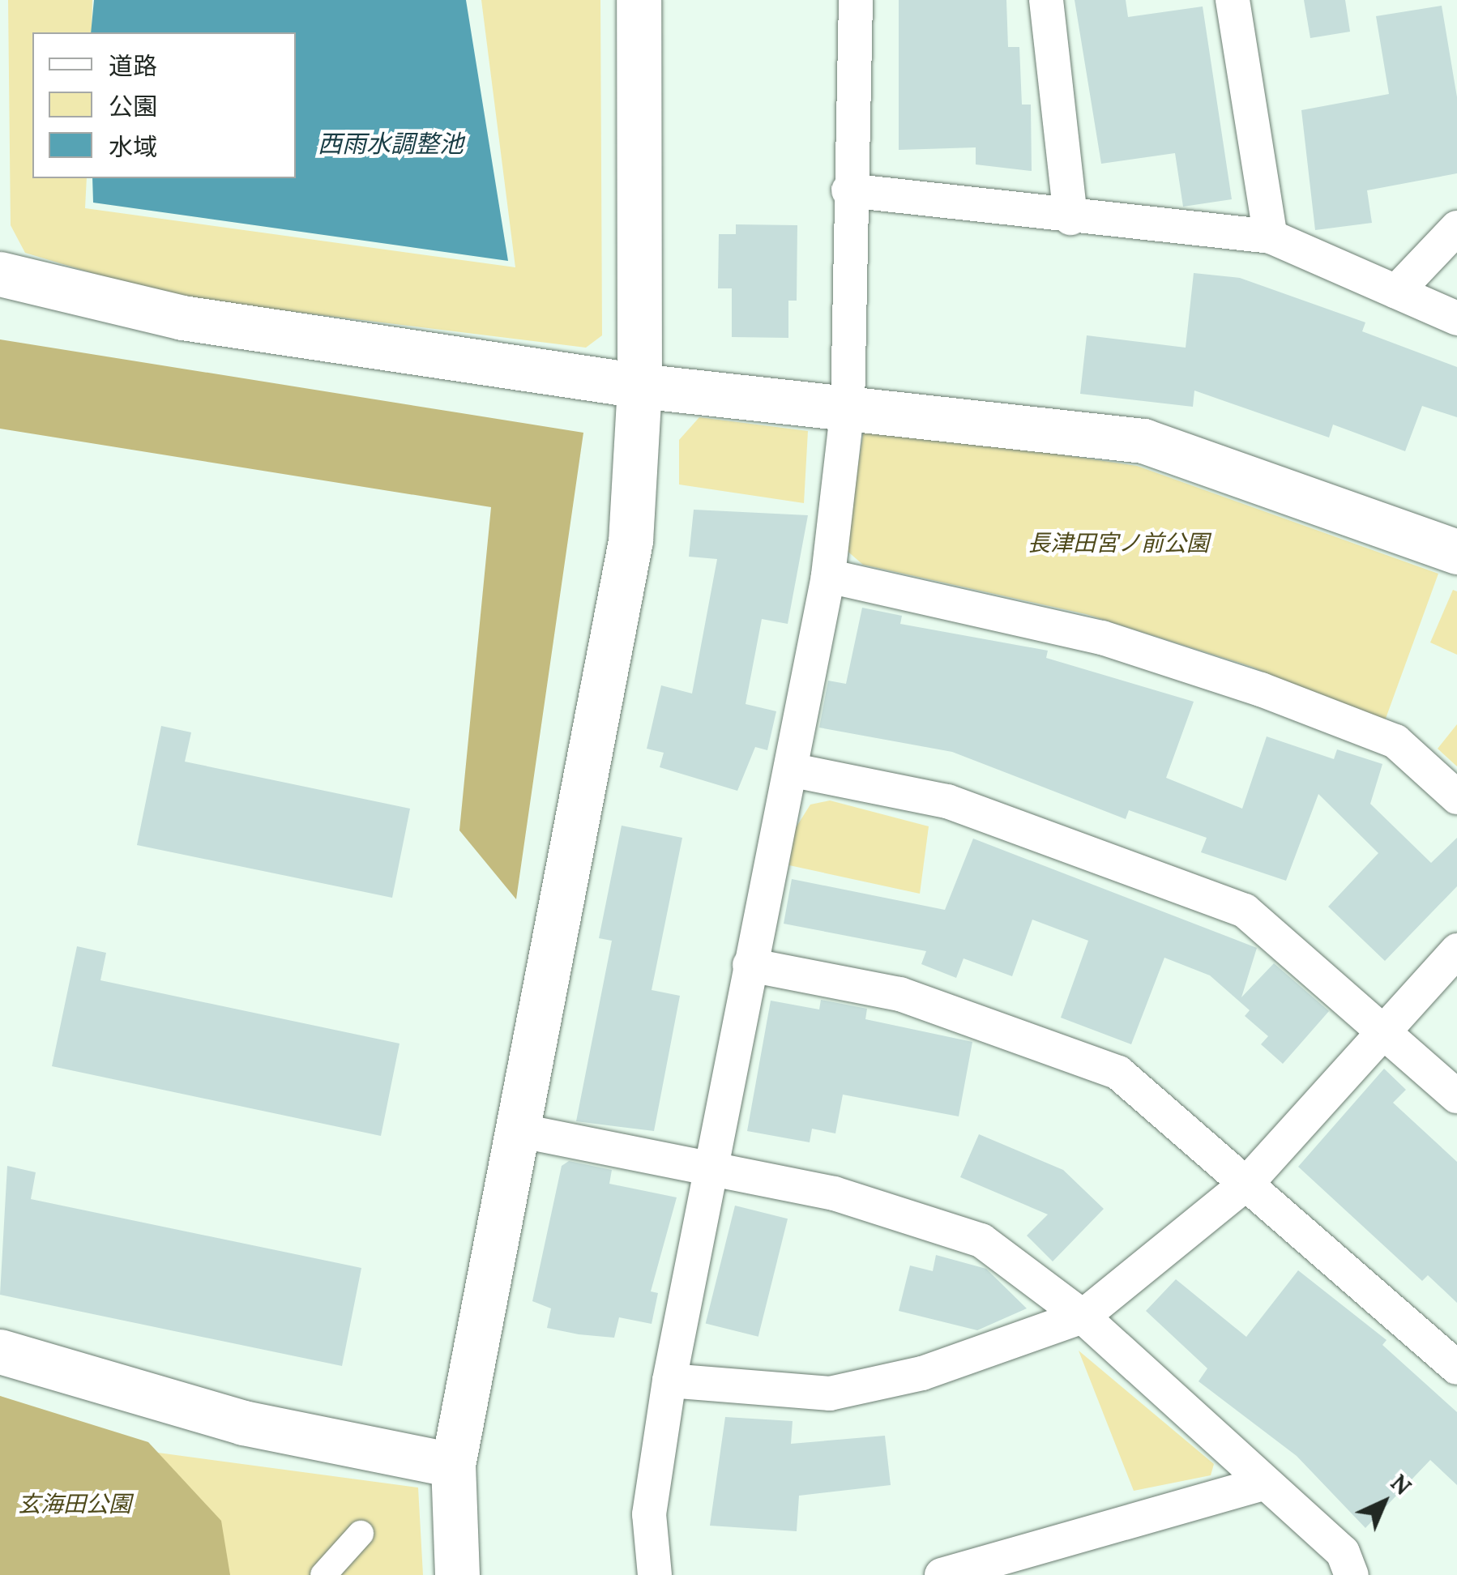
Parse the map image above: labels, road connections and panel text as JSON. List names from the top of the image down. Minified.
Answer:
{"water":["西雨水調整池"],"parks":["長津田宮ノ前公園","玄海田公園"],"legend":["道路","公園","水域"],"north":"top right"}
